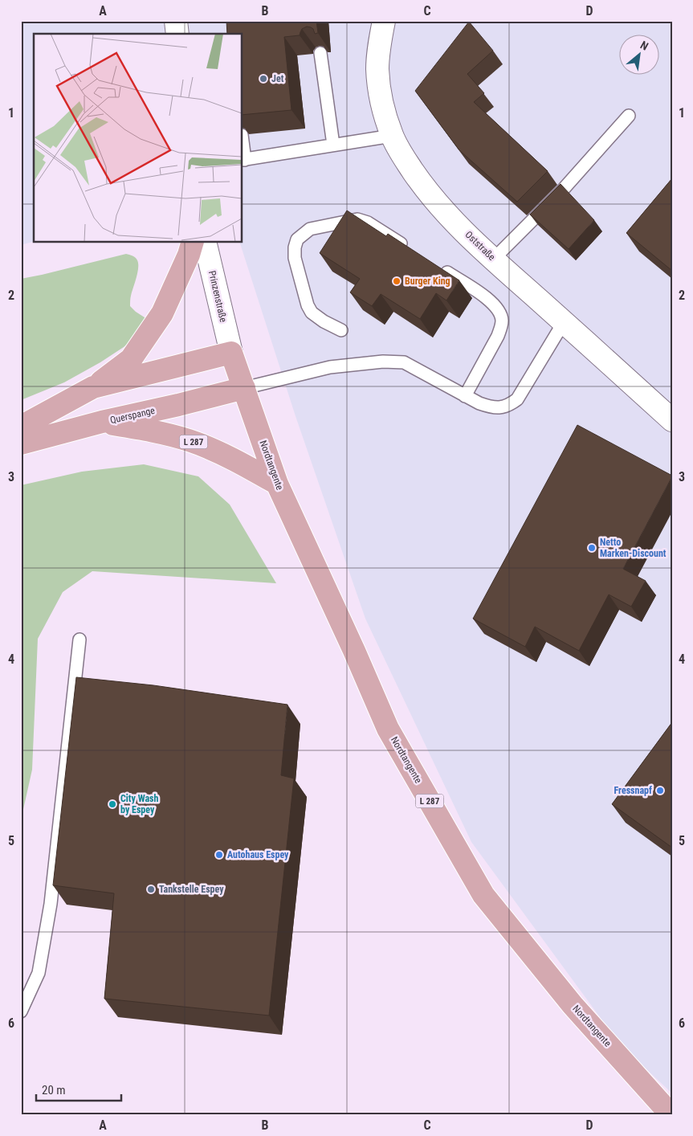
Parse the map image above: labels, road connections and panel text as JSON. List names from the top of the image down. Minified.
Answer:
{"streets":{"main road":["Querspange","L 287","Nordtangente"],"street":["Oststraße","Prinzenstraße"]},"crossings":[["Prinzenstraße","Nordtangente"],["Querspange","L 287"],["Querspange","Nordtangente"],["L 287","Nordtangente"]],"places":["Jet","Burger King","Netto Marken-Discount","Fressnapf","City Wash by Espey","Autohaus Espey","Tankstelle Espey"],"scale_bar":"20 m","north":"top right","grid":{"columns":["A","B","C","D"],"rows":["1","2","3","4","5","6"]}}
